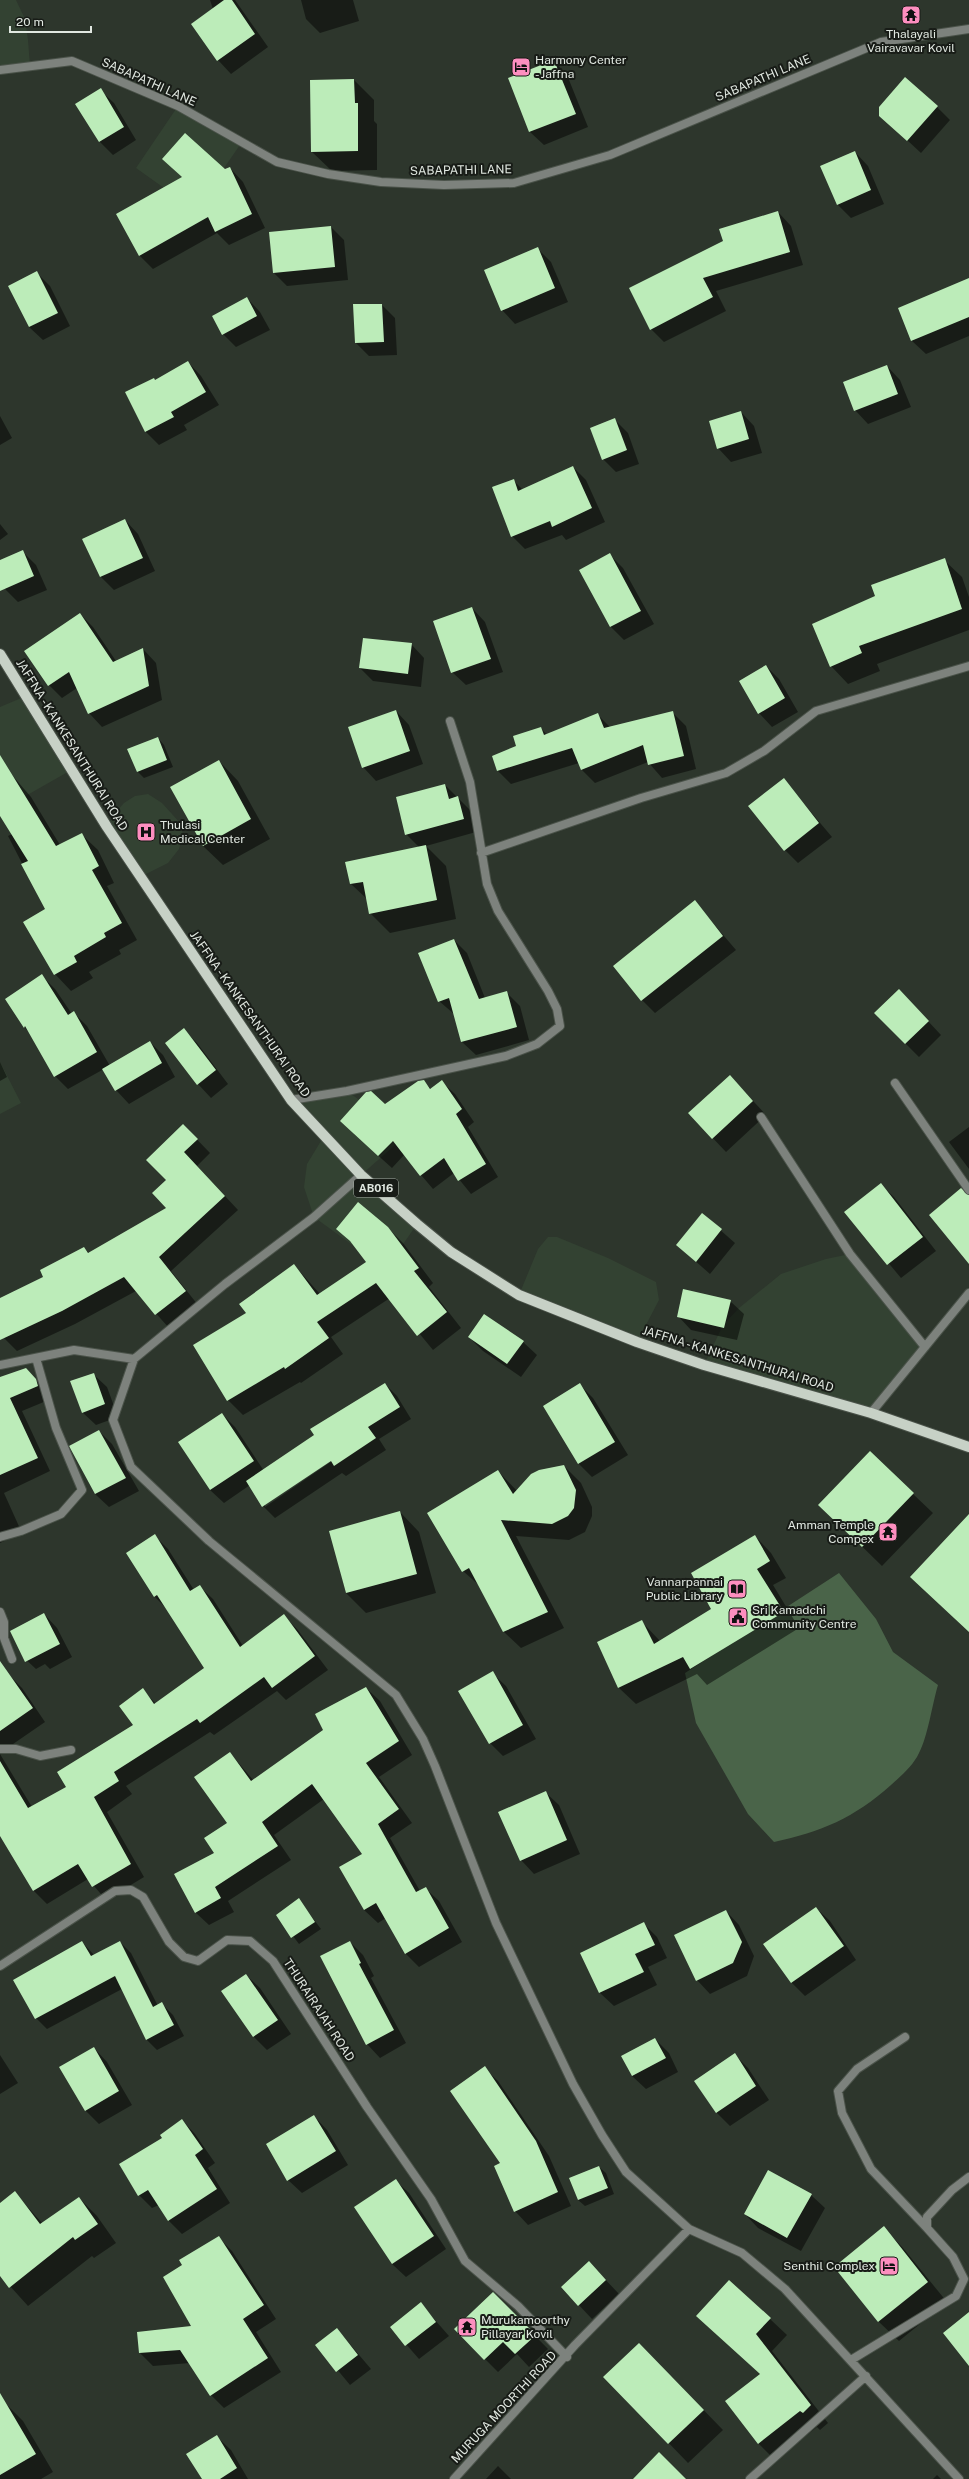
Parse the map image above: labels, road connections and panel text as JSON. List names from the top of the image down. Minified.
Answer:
{"streets":{"main road":["JAFFNA - KANKESANTHURAI ROAD","AB016"],"street":["SABAPATHI LANE","THURAIRAJAH ROAD","MURUGA MOORTHI ROAD"]},"crossings":[["THURAIRAJAH ROAD","MURUGA MOORTHI ROAD"]],"places":{"temple":["Thalayali Vairavavar Kovil","Amman Temple Compex","Murukamoorthy Pillayar Kovil"],"hotel":["Harmony Center - Jaffna","Senthil Complex"],"hospital":["Thulasi Medical Center"],"library":["Vannarpannai Public Library"],"public building":["Sri Kamadchi Community Centre"]},"scale_bar":"20 m"}
